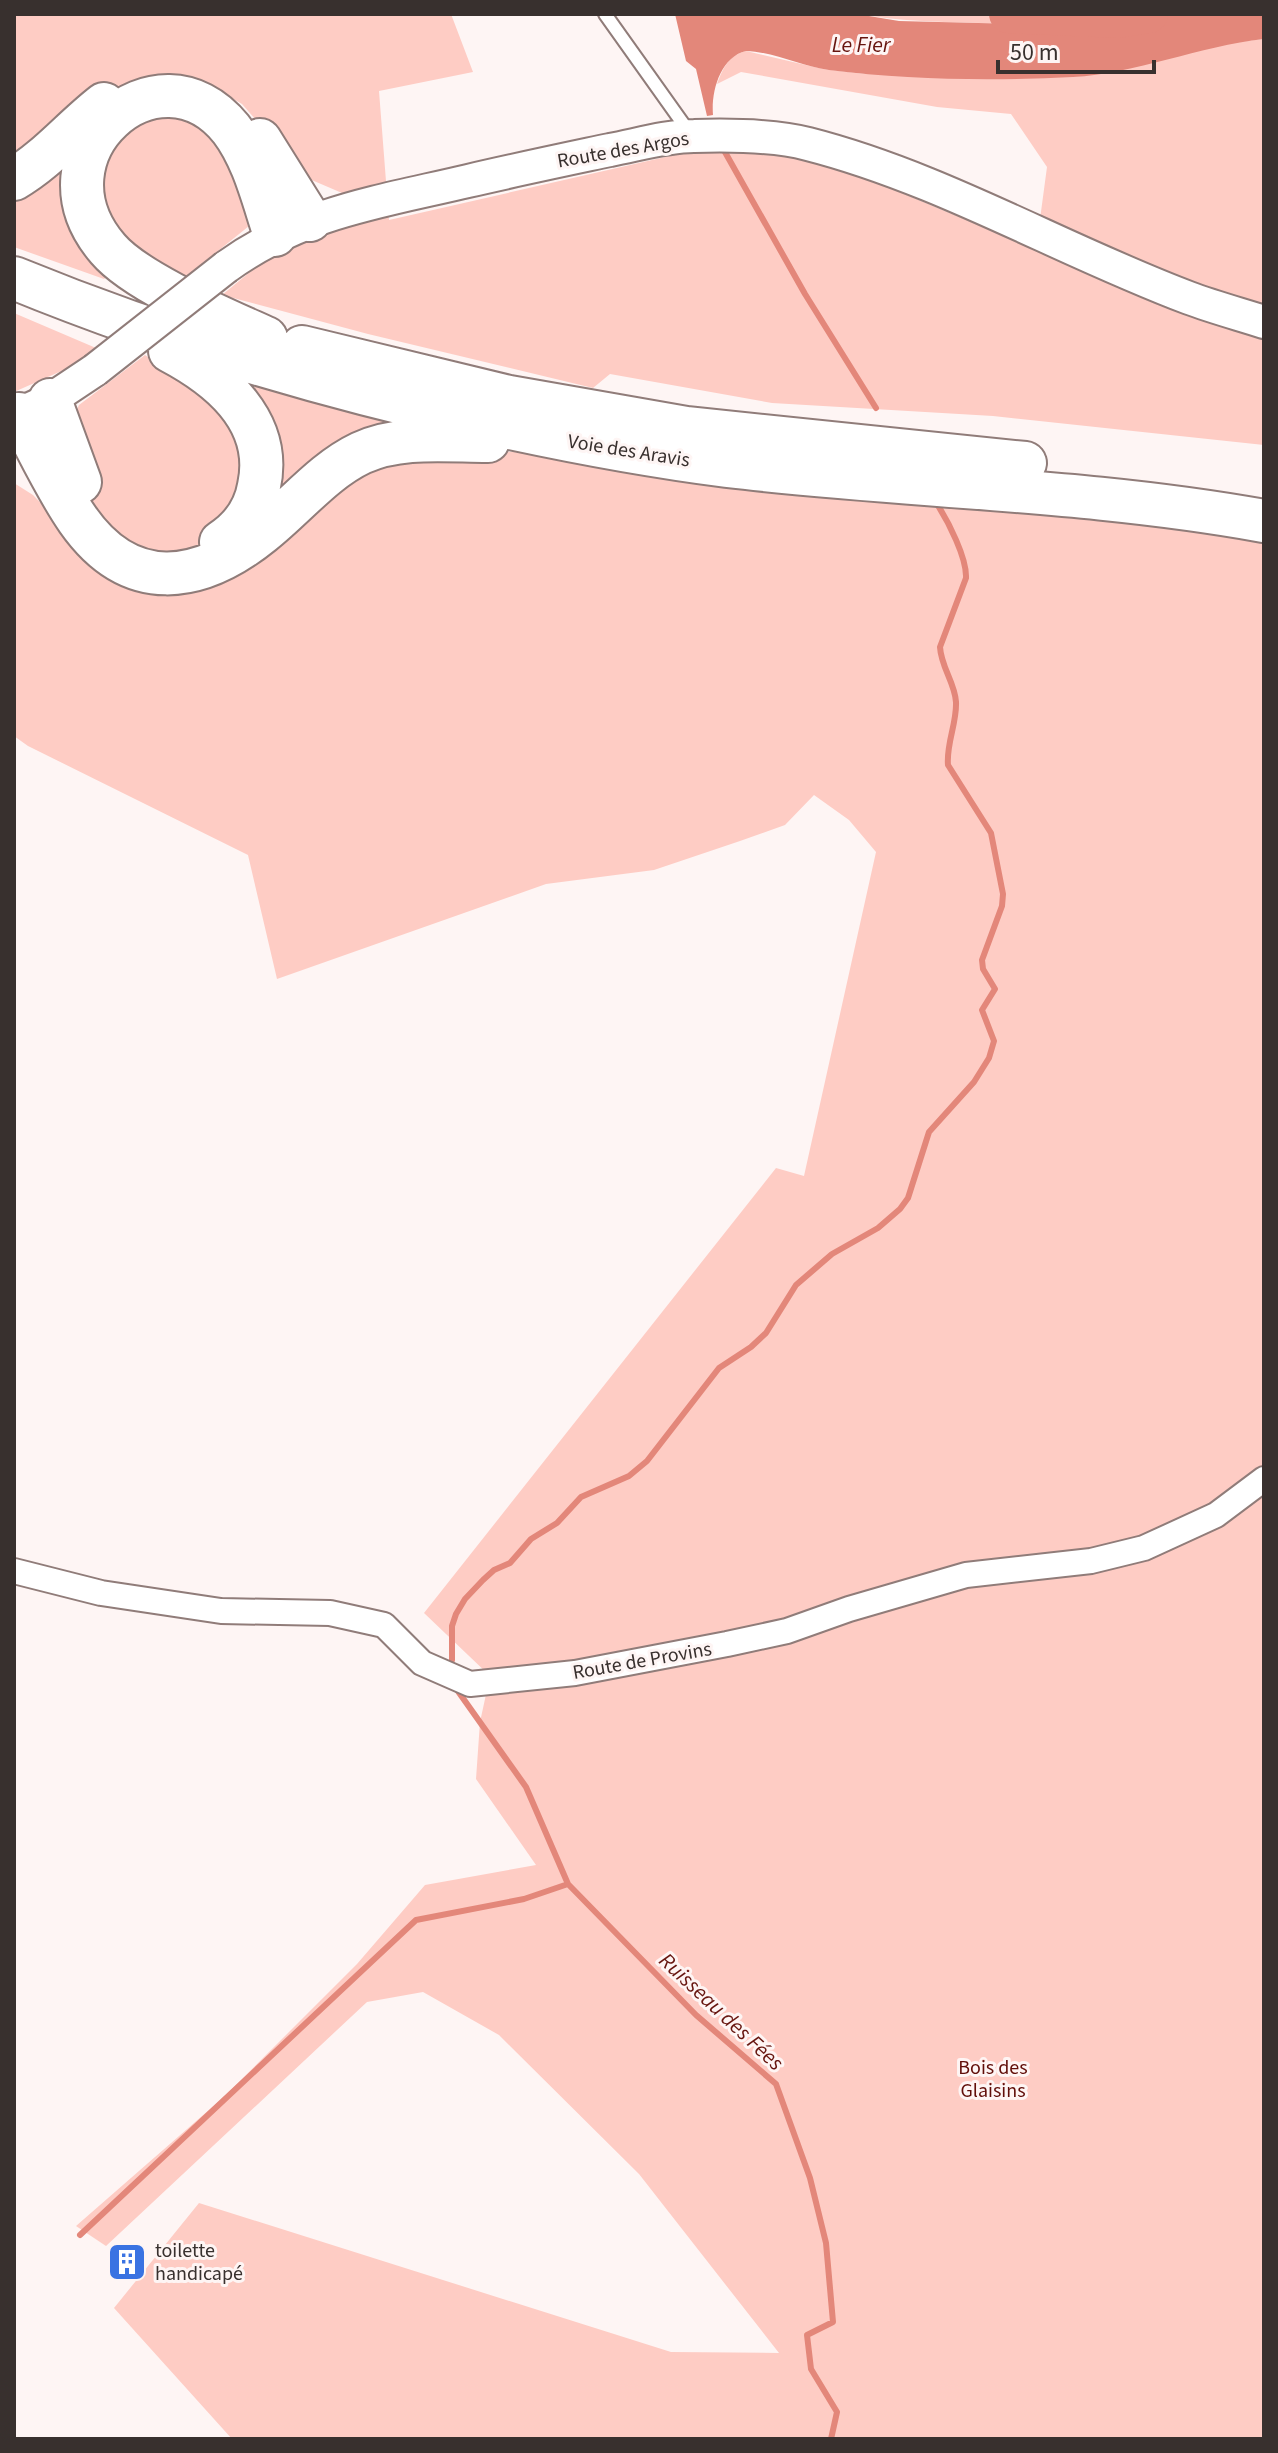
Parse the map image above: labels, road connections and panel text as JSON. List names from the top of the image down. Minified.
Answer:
{"streets":{"highway":["Voie des Aravis"],"street":["Route des Argos","Route de Provins"]},"water":["Le Fier","Ruisseau des Fées"],"parks":["Bois des Glaisins"],"places":{"building":["toilette handicapé"]},"scale_bar":"50 m"}
